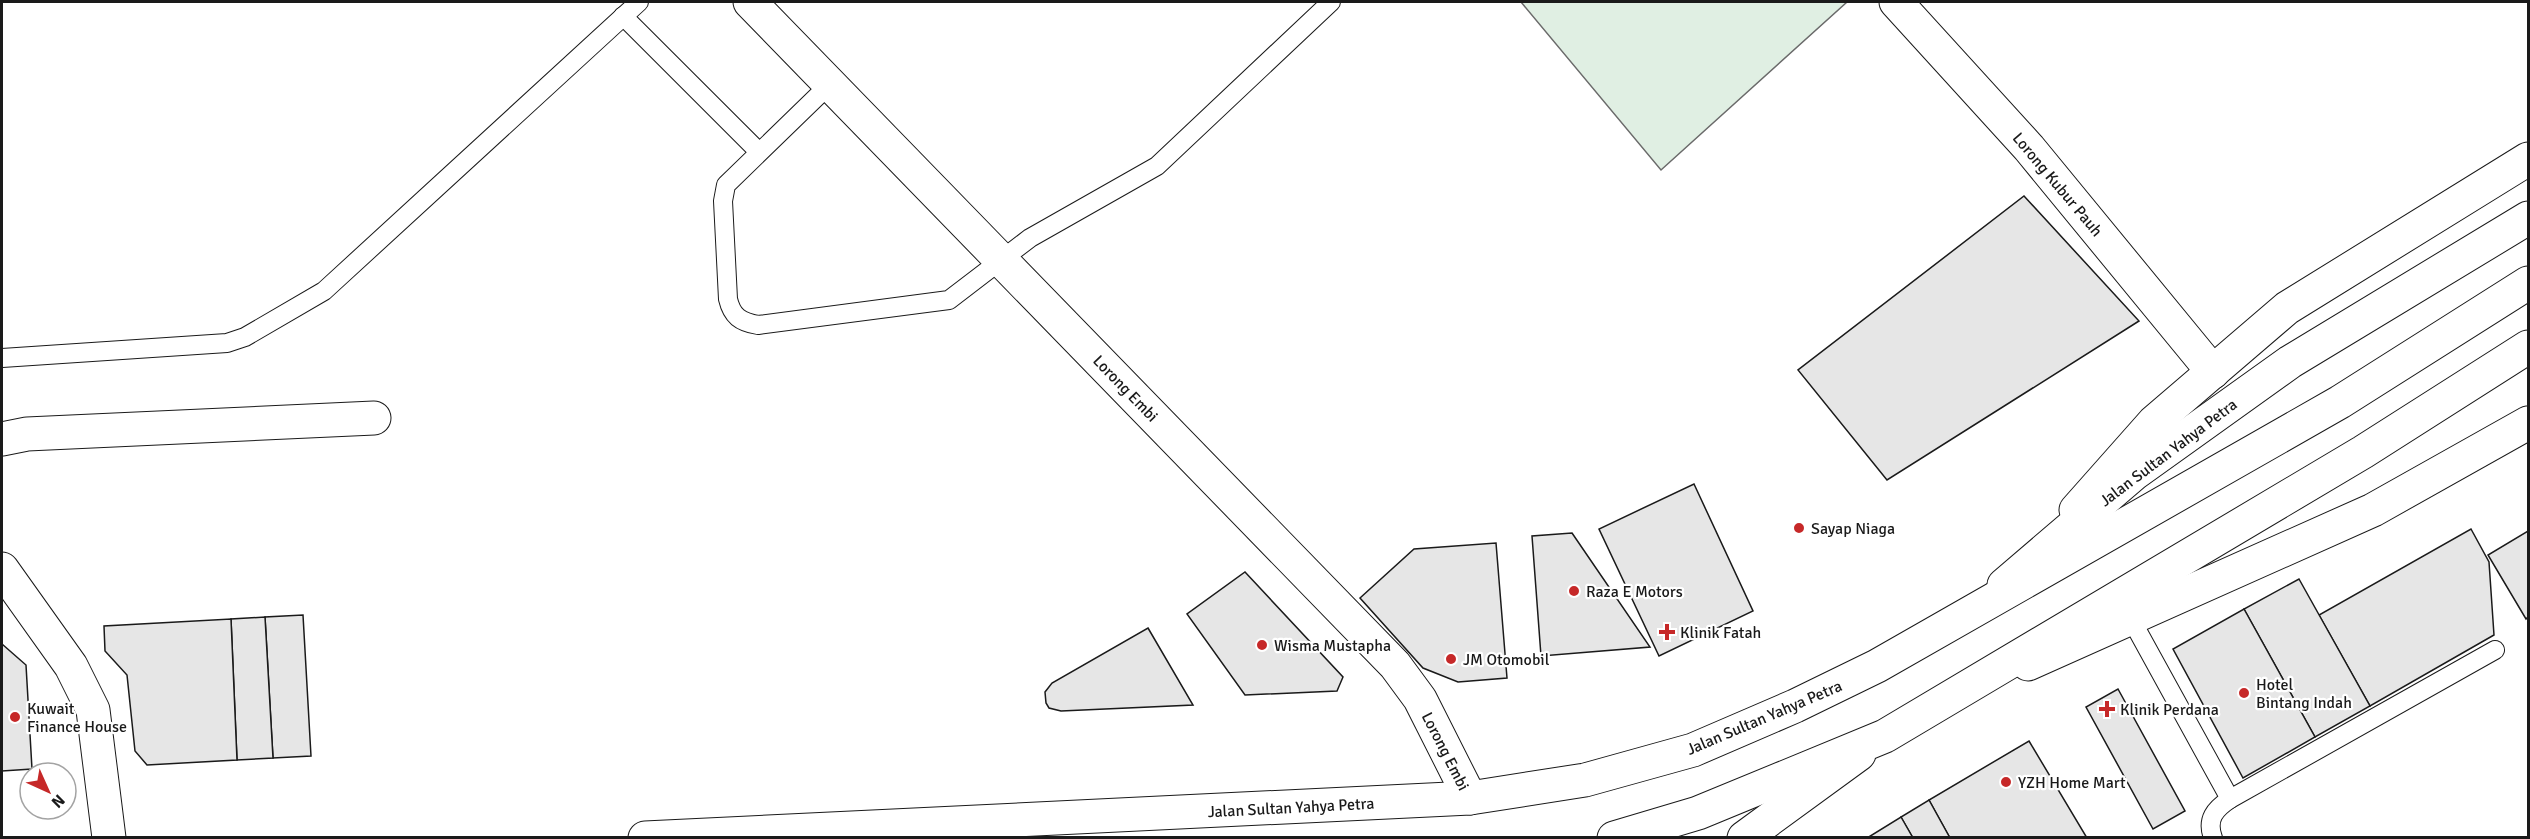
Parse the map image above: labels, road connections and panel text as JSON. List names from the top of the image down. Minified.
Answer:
{"streets":{"main road":["Lorong Kubur Pauh","Lorong Embi","Jalan Sultan Yahya Petra"]},"crossings":[["Lorong Embi","Jalan Sultan Yahya Petra"]],"places":{"other":["Sayap Niaga","Raza E Motors","Wisma Mustapha","JM Otomobil","Hotel Bintang Indah","Kuwait Finance House","YZH Home Mart"],"health":["Klinik Fatah","Klinik Perdana"]},"north":"bottom right"}
